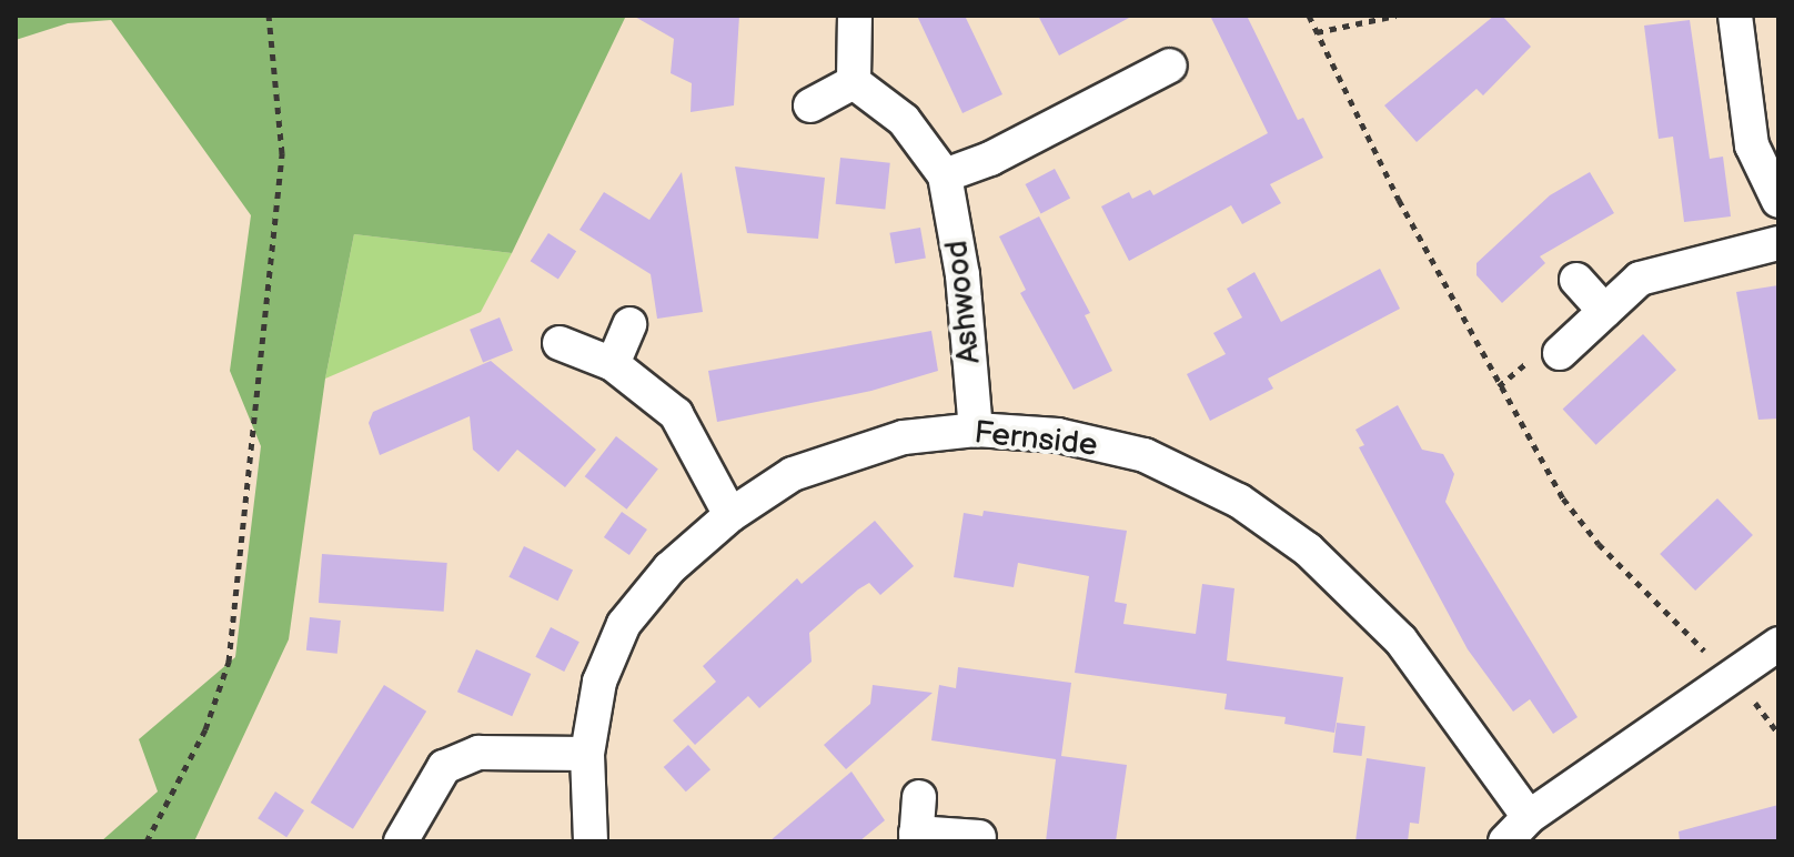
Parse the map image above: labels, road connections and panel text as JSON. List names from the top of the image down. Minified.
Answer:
{"streets":{"street":["Ashwood","Fernside"]},"crossings":[["Ashwood","Fernside"]]}
